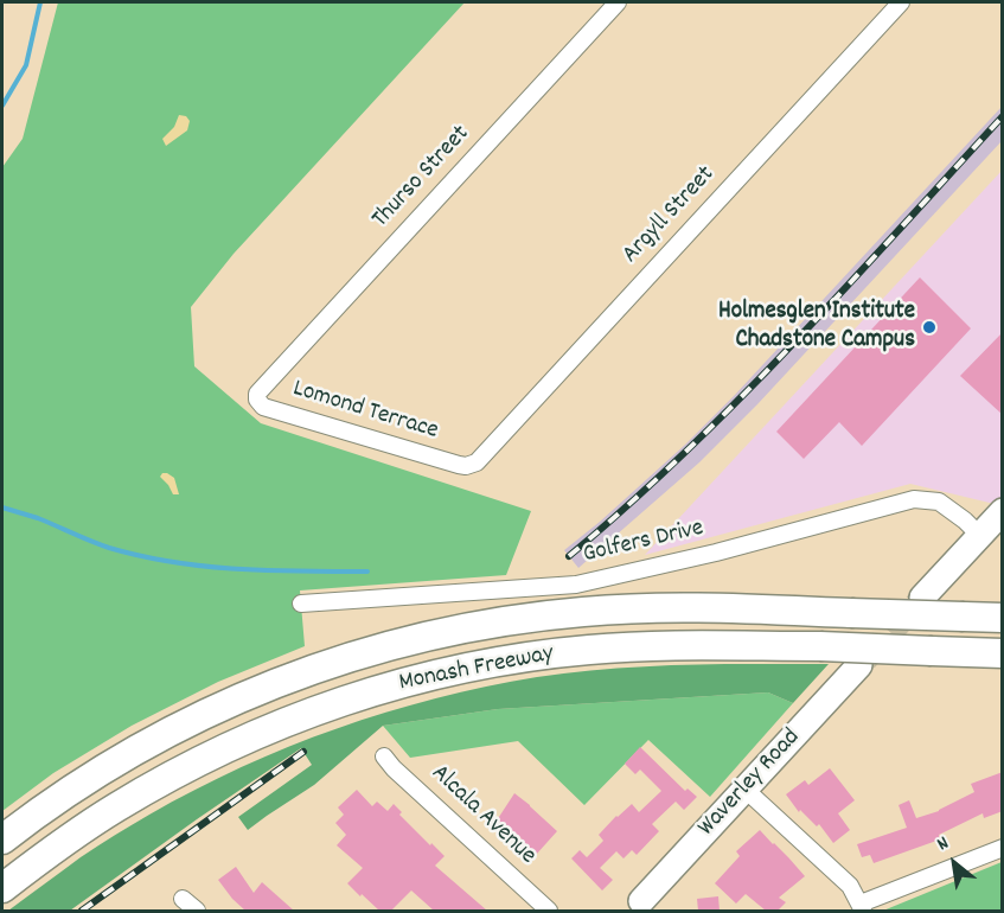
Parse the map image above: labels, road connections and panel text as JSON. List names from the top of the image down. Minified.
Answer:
{"streets":{"highway":["Monash Freeway"],"main road":["Waverley Road"],"street":["Thurso Street","Argyll Street","Lomond Terrace","Golfers Drive","Alcala Avenue"]},"crossings":[["Thurso Street","Lomond Terrace"],["Argyll Street","Lomond Terrace"]],"places":["Holmesglen Institute Chadstone Campus"],"north":"top left"}
